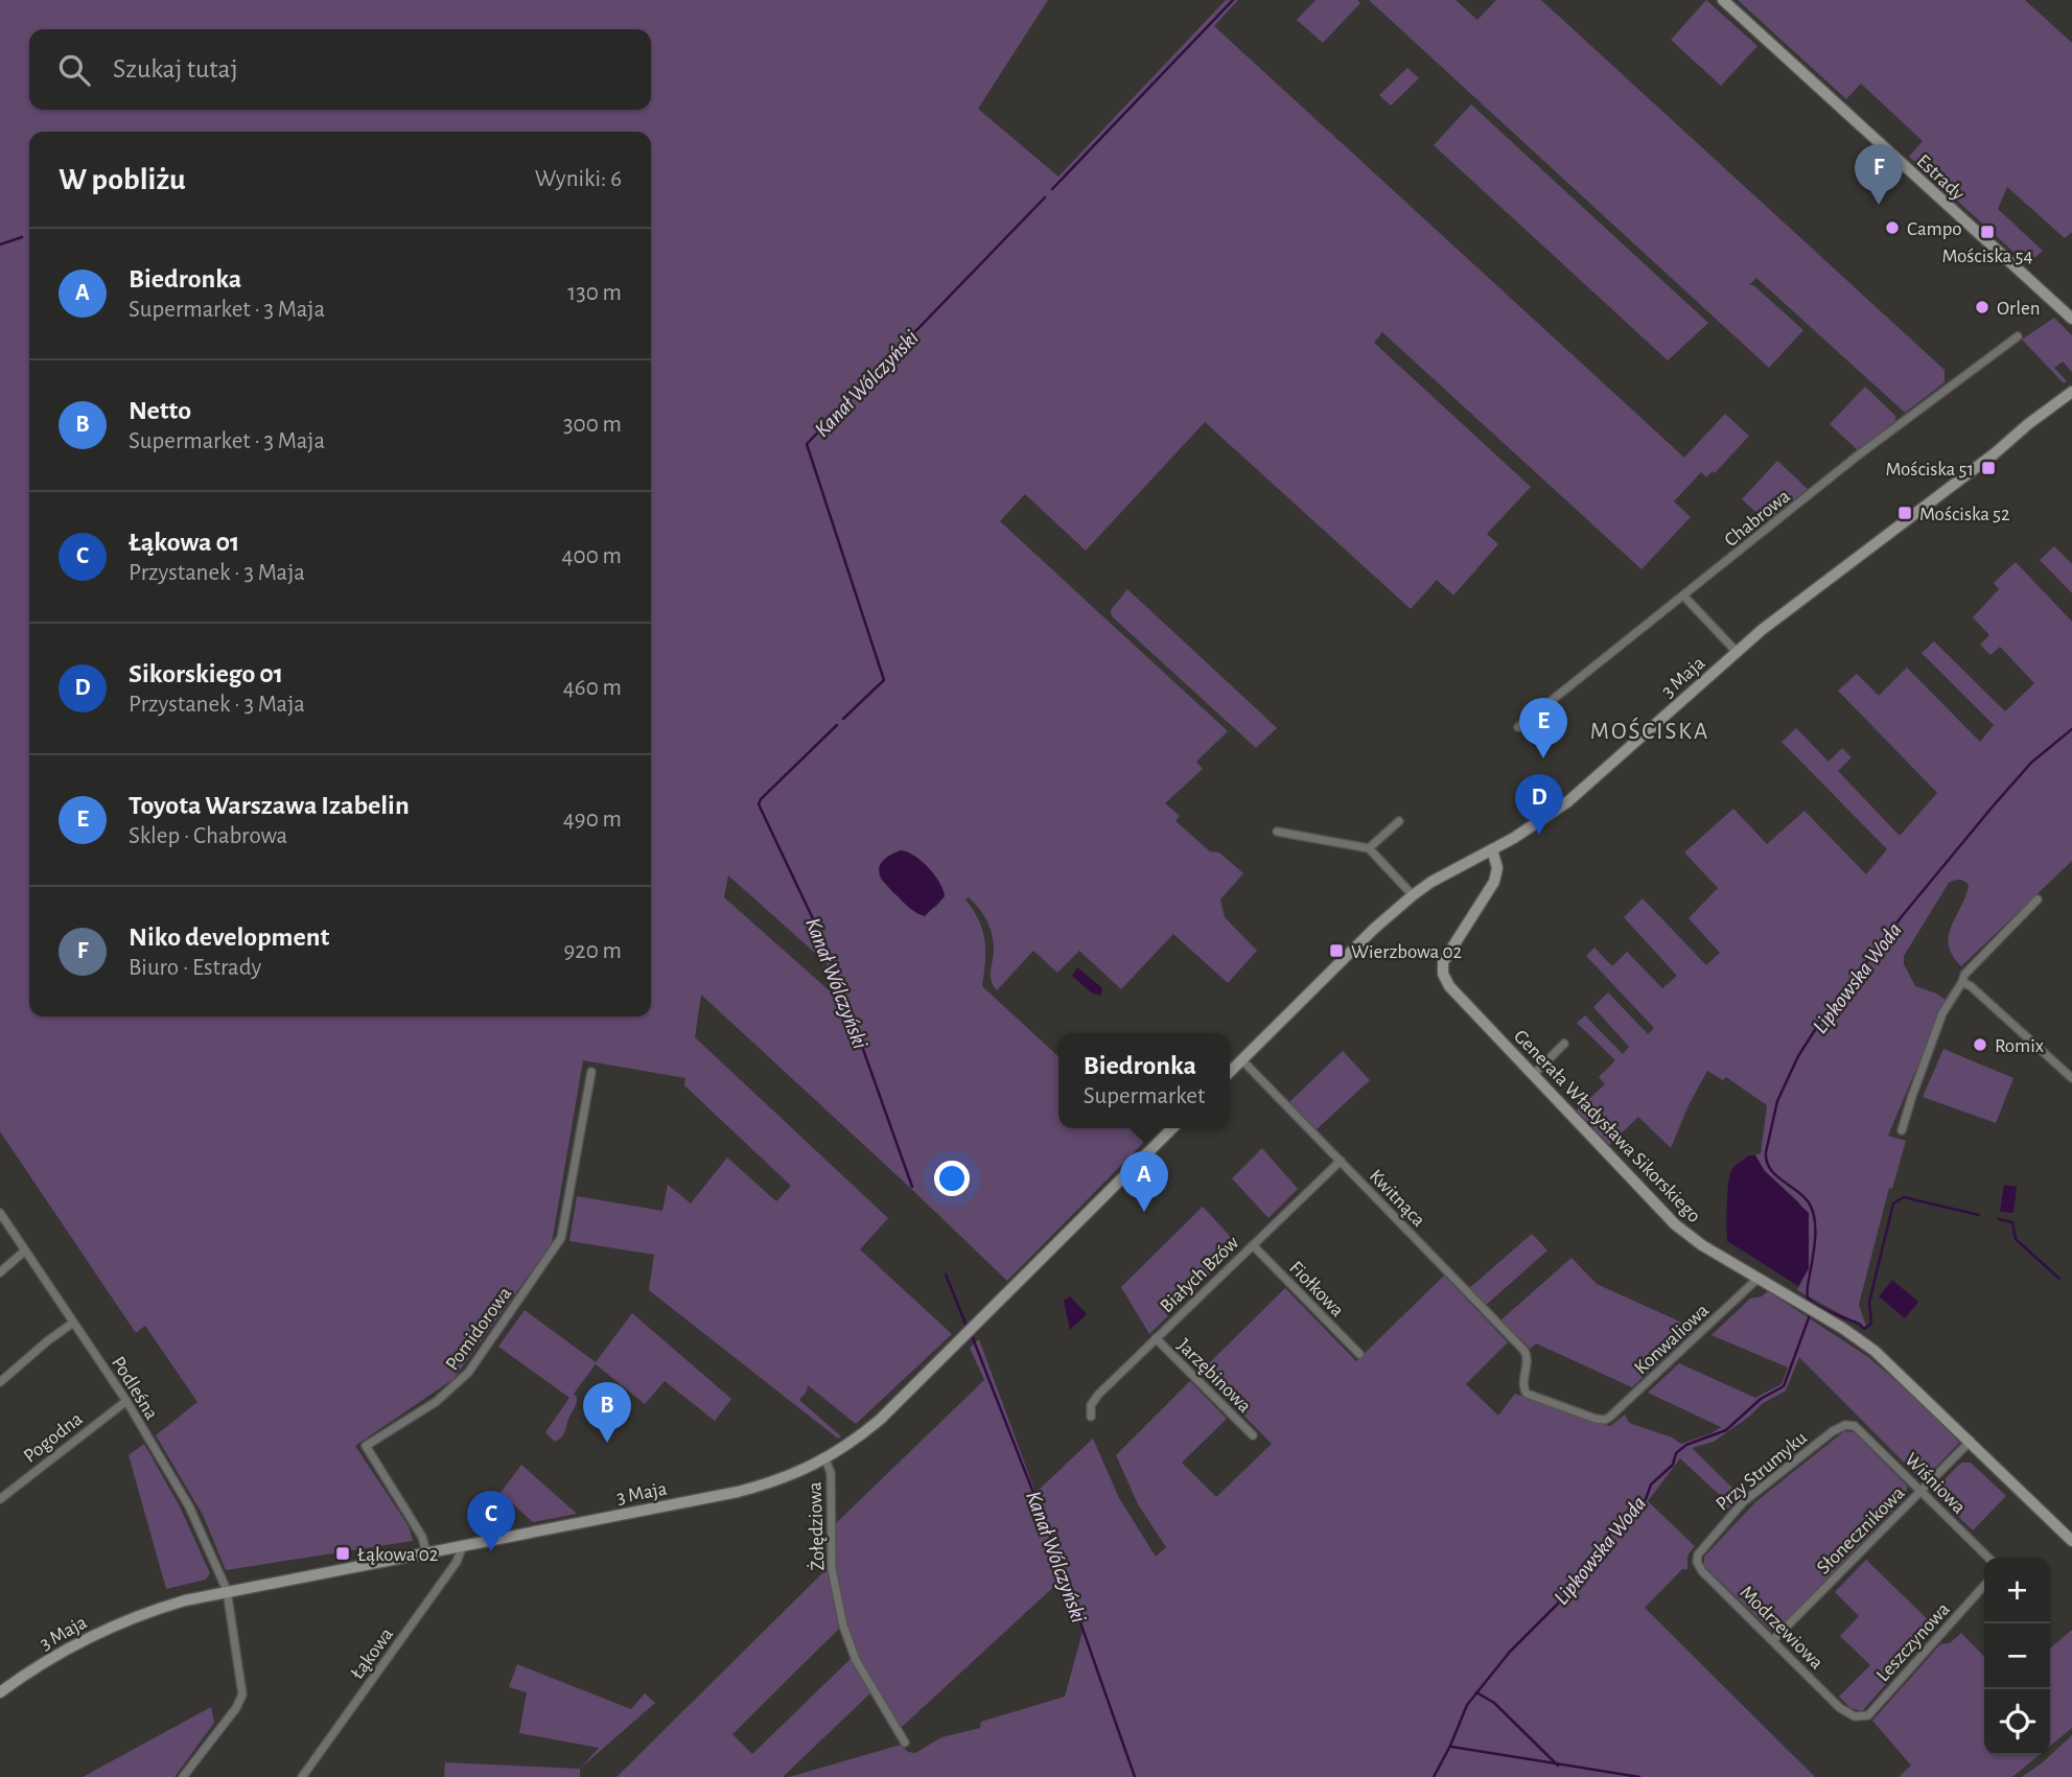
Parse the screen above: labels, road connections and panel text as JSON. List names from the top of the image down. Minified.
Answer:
{"streets":{"main road":["Estrady","3 Maja","Generała Władysława Sikorskiego"],"street":["Chabrowa","Kwitnąca","Białych Bzów","Fiołkowa","Pomidorowa","Konwaliowa","Jarzębinowa","Podleśna","Pogodna","Przy Strumyku","Wiśniowa","Żołędziowa","Słonecznikowa","Modrzewiowa","Leszczynowa","Łąkowa"]},"crossings":[["3 Maja","Generała Władysława Sikorskiego"],["3 Maja","Kwitnąca"],["3 Maja","Pomidorowa"],["3 Maja","Podleśna"],["3 Maja","Żołędziowa"],["3 Maja","Łąkowa"],["Generała Władysława Sikorskiego","Konwaliowa"],["Generała Władysława Sikorskiego","Słonecznikowa"],["Kwitnąca","Białych Bzów"],["Kwitnąca","Konwaliowa"],["Białych Bzów","Fiołkowa"],["Białych Bzów","Jarzębinowa"],["Podleśna","Pogodna"],["Przy Strumyku","Wiśniowa"],["Przy Strumyku","Modrzewiowa"],["Wiśniowa","Słonecznikowa"],["Słonecznikowa","Modrzewiowa"],["Modrzewiowa","Leszczynowa"]],"districts":["MOŚCISKA"],"water":["Kanał Wólczyński","Lipkowska Woda"],"places":{"other":["Campo","Orlen","Romix"],"transit":["Mościska 54","Mościska 51","Mościska 52","Wierzbowa 02","Łąkowa 02"]},"page":{"search":"Szukaj tutaj","heading":["W pobliżu","Wyniki: 6"],"pins":["F","E","D","A","B","C"],"list":[{"mark":"A","name":"Biedronka","note":"Supermarket · 3 Maja","value":"130 m"},{"mark":"B","name":"Netto","note":"Supermarket · 3 Maja","value":"300 m"},{"mark":"C","name":"Łąkowa 01","note":"Przystanek · 3 Maja","value":"400 m"},{"mark":"D","name":"Sikorskiego 01","note":"Przystanek · 3 Maja","value":"460 m"},{"mark":"E","name":"Toyota Warszawa Izabelin","note":"Sklep · Chabrowa","value":"490 m"},{"mark":"F","name":"Niko development","note":"Biuro · Estrady","value":"920 m"}],"popup":["Biedronka","Supermarket"],"map_buttons":["+","−"]}}
